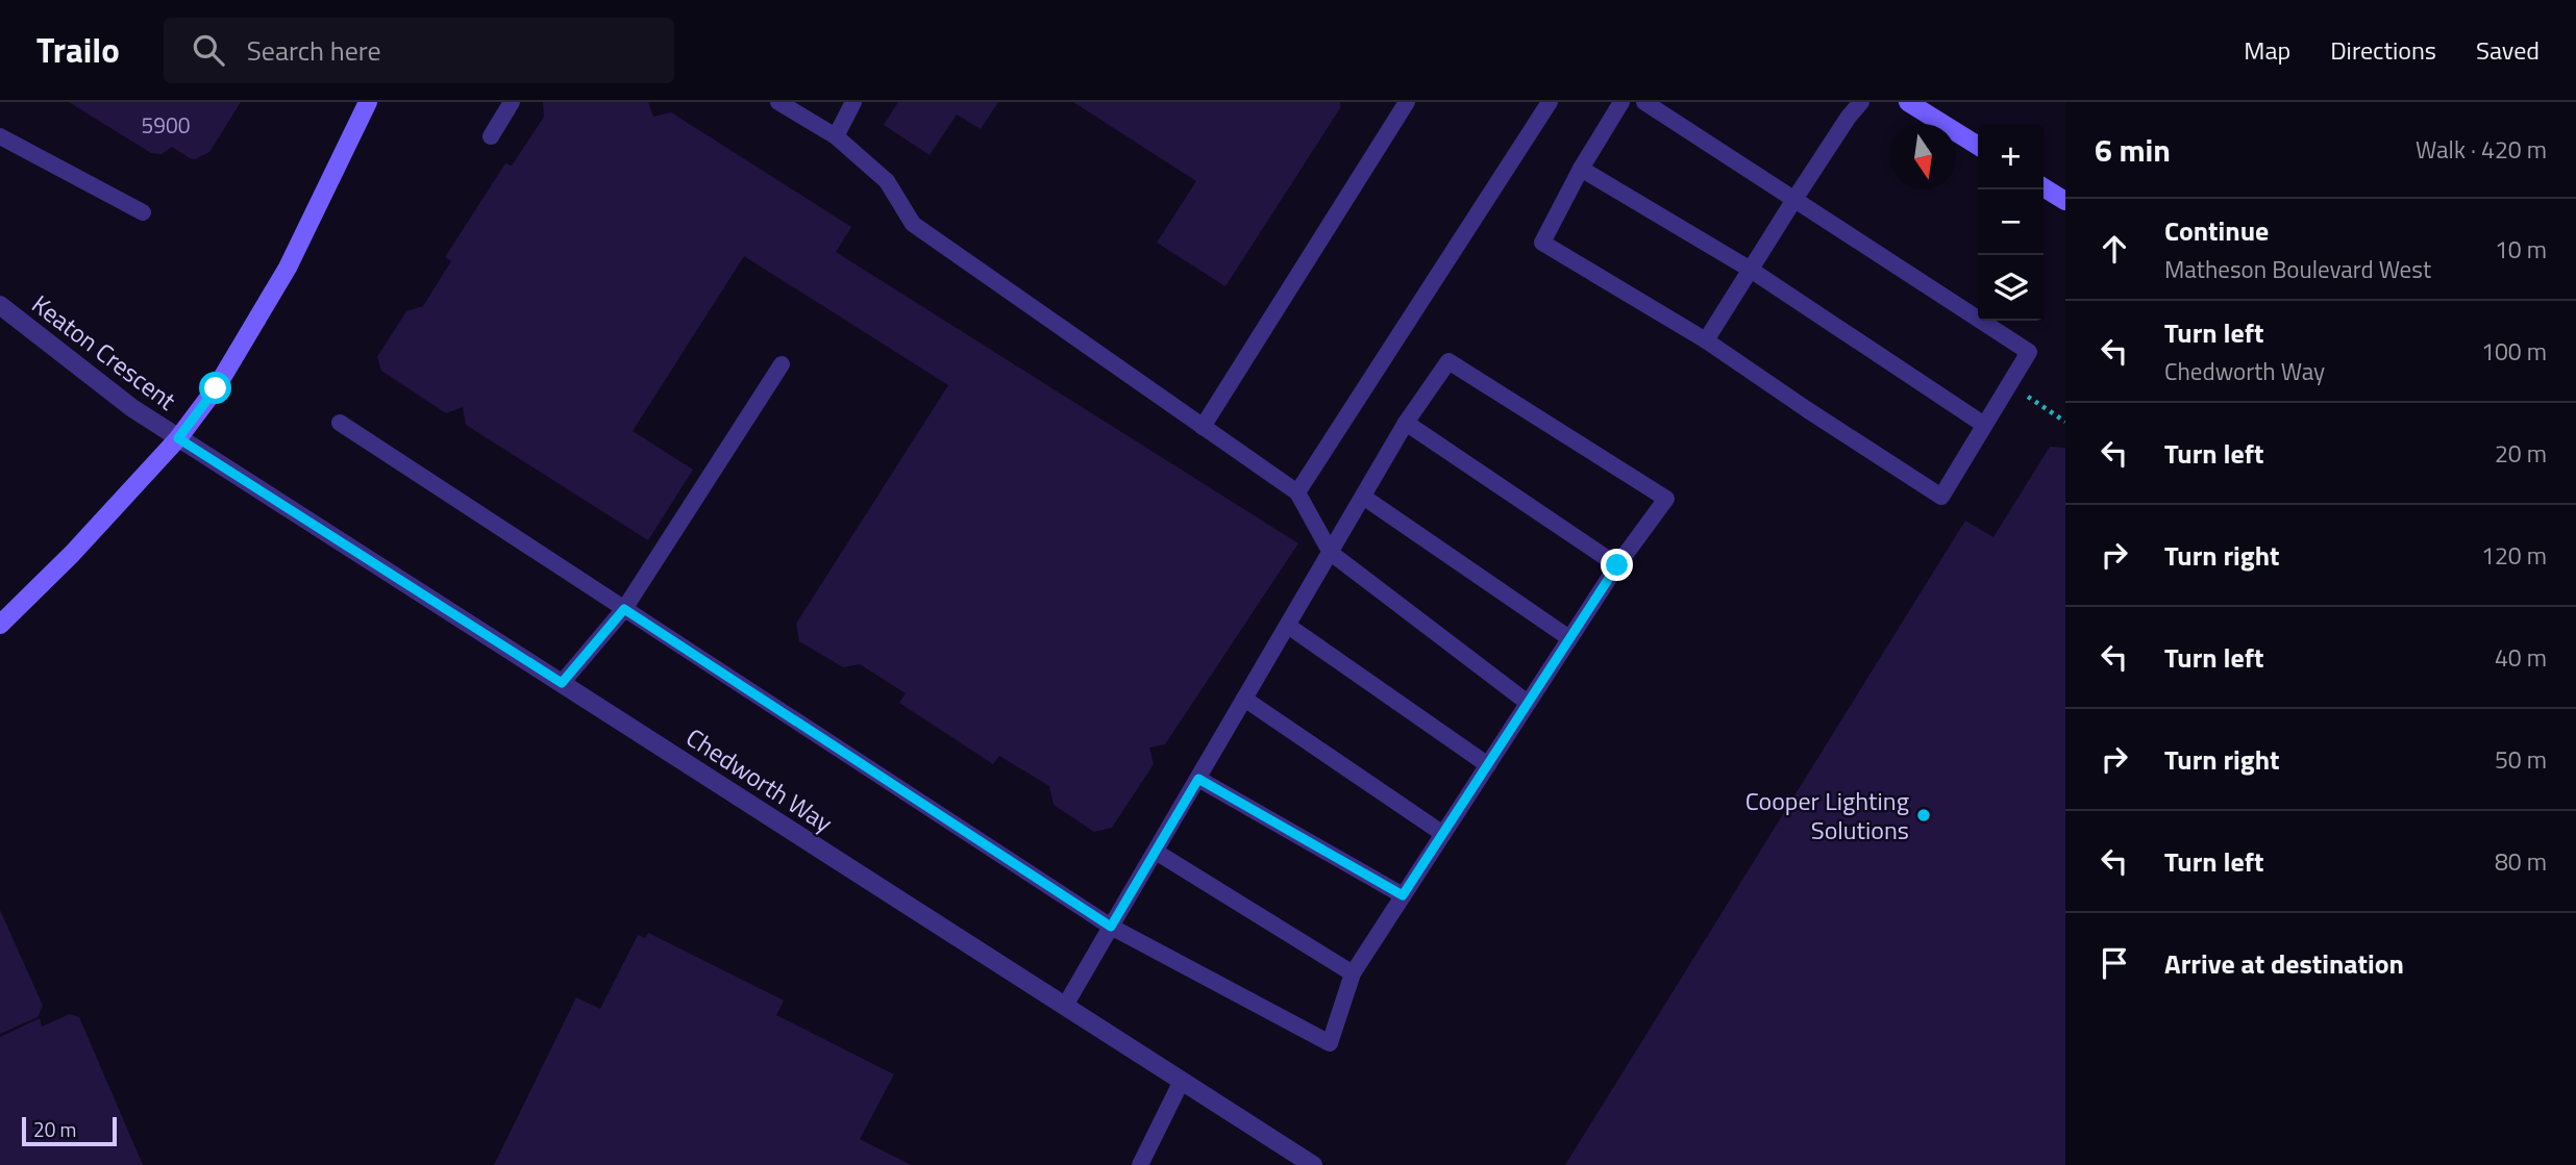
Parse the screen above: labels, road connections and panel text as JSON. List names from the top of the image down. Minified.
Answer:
{"streets":{"street":["Keaton Crescent","Chedworth Way"]},"crossings":[["Keaton Crescent","Chedworth Way"]],"places":["Cooper Lighting Solutions"],"house_numbers":["5900"],"scale_bar":"20 m","north":"bottom","page":{"header":"Trailo","search":"Search here","nav":["Map","Directions","Saved"],"heading":["6 min","Walk · 420 m"],"map_buttons":["+","−"],"list":[["Continue","Matheson Boulevard West","10 m"],["Turn left","Chedworth Way","100 m"],["Turn left","20 m"],["Turn right","120 m"],["Turn left","40 m"],["Turn right","50 m"],["Turn left","80 m"],"Arrive at destination"],"scale":"20 m"}}
